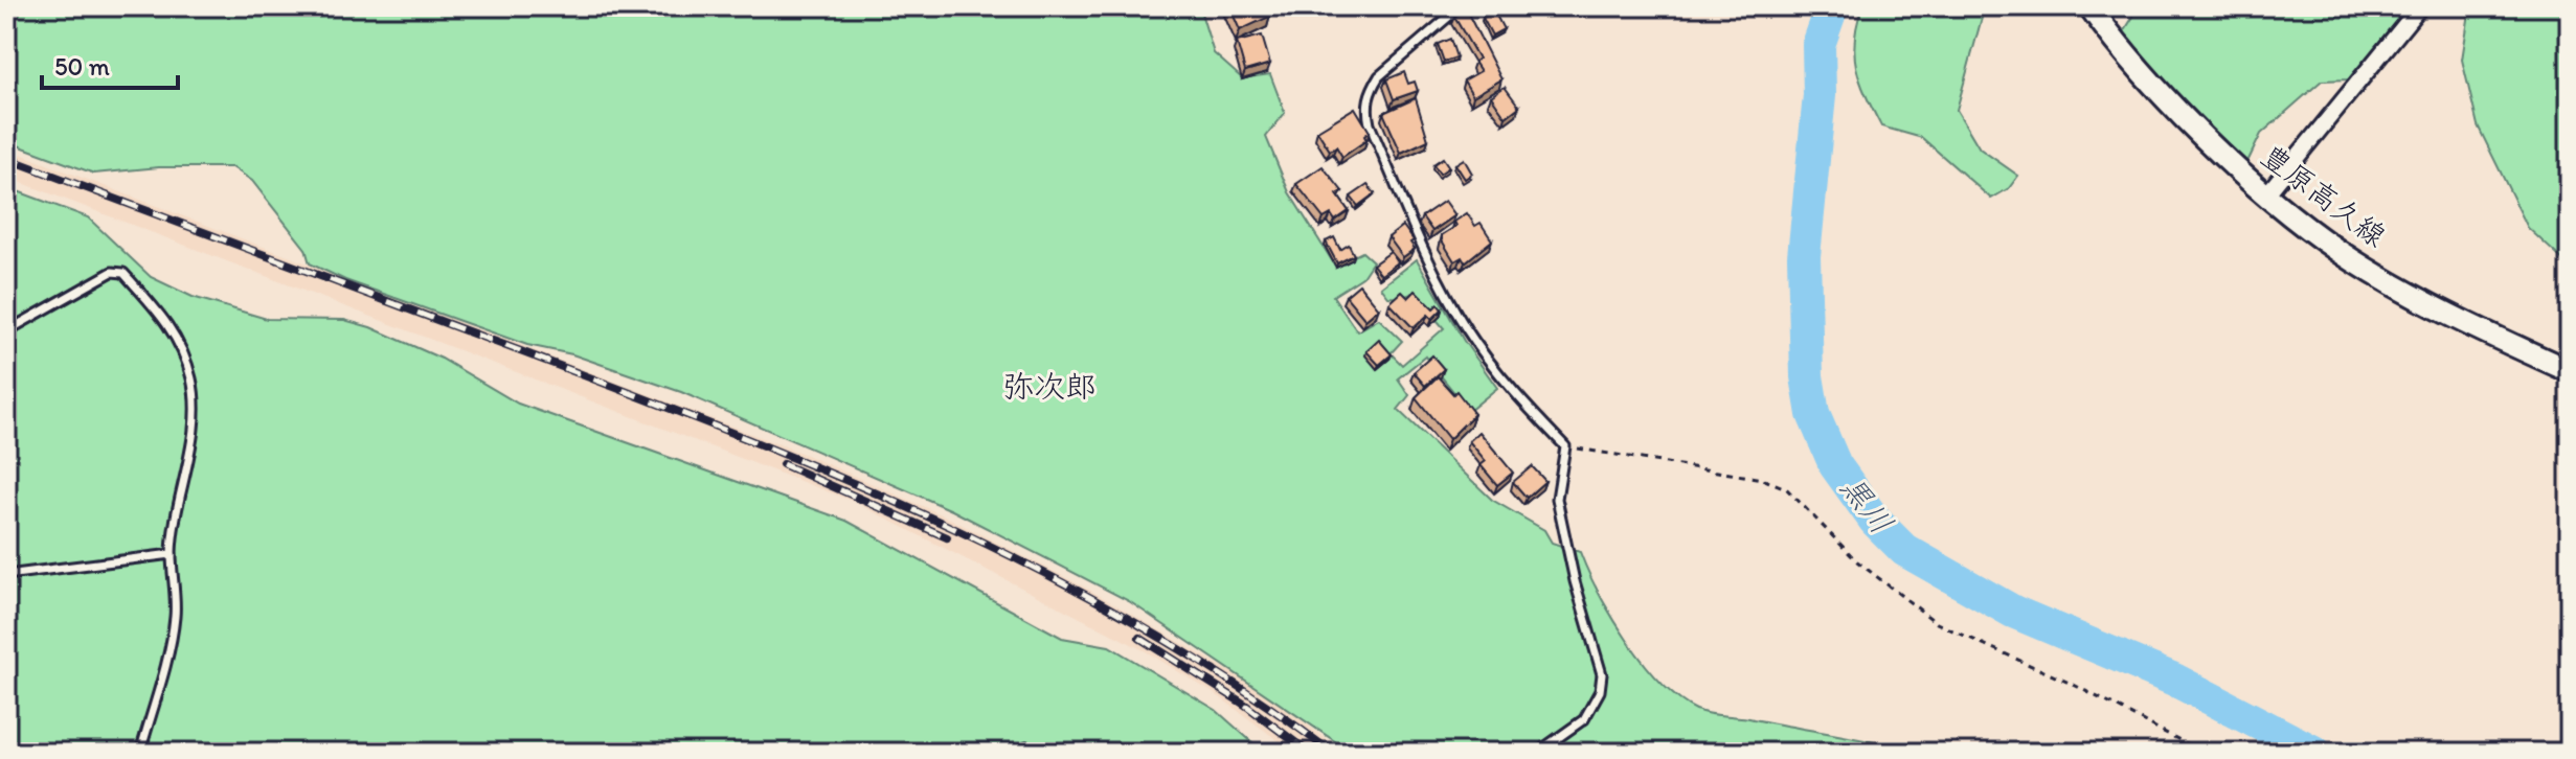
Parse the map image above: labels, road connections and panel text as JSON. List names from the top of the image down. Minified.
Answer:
{"streets":{"main road":["豊原高久線"]},"districts":["弥次郎"],"water":["黒川"],"scale_bar":"50 m"}
